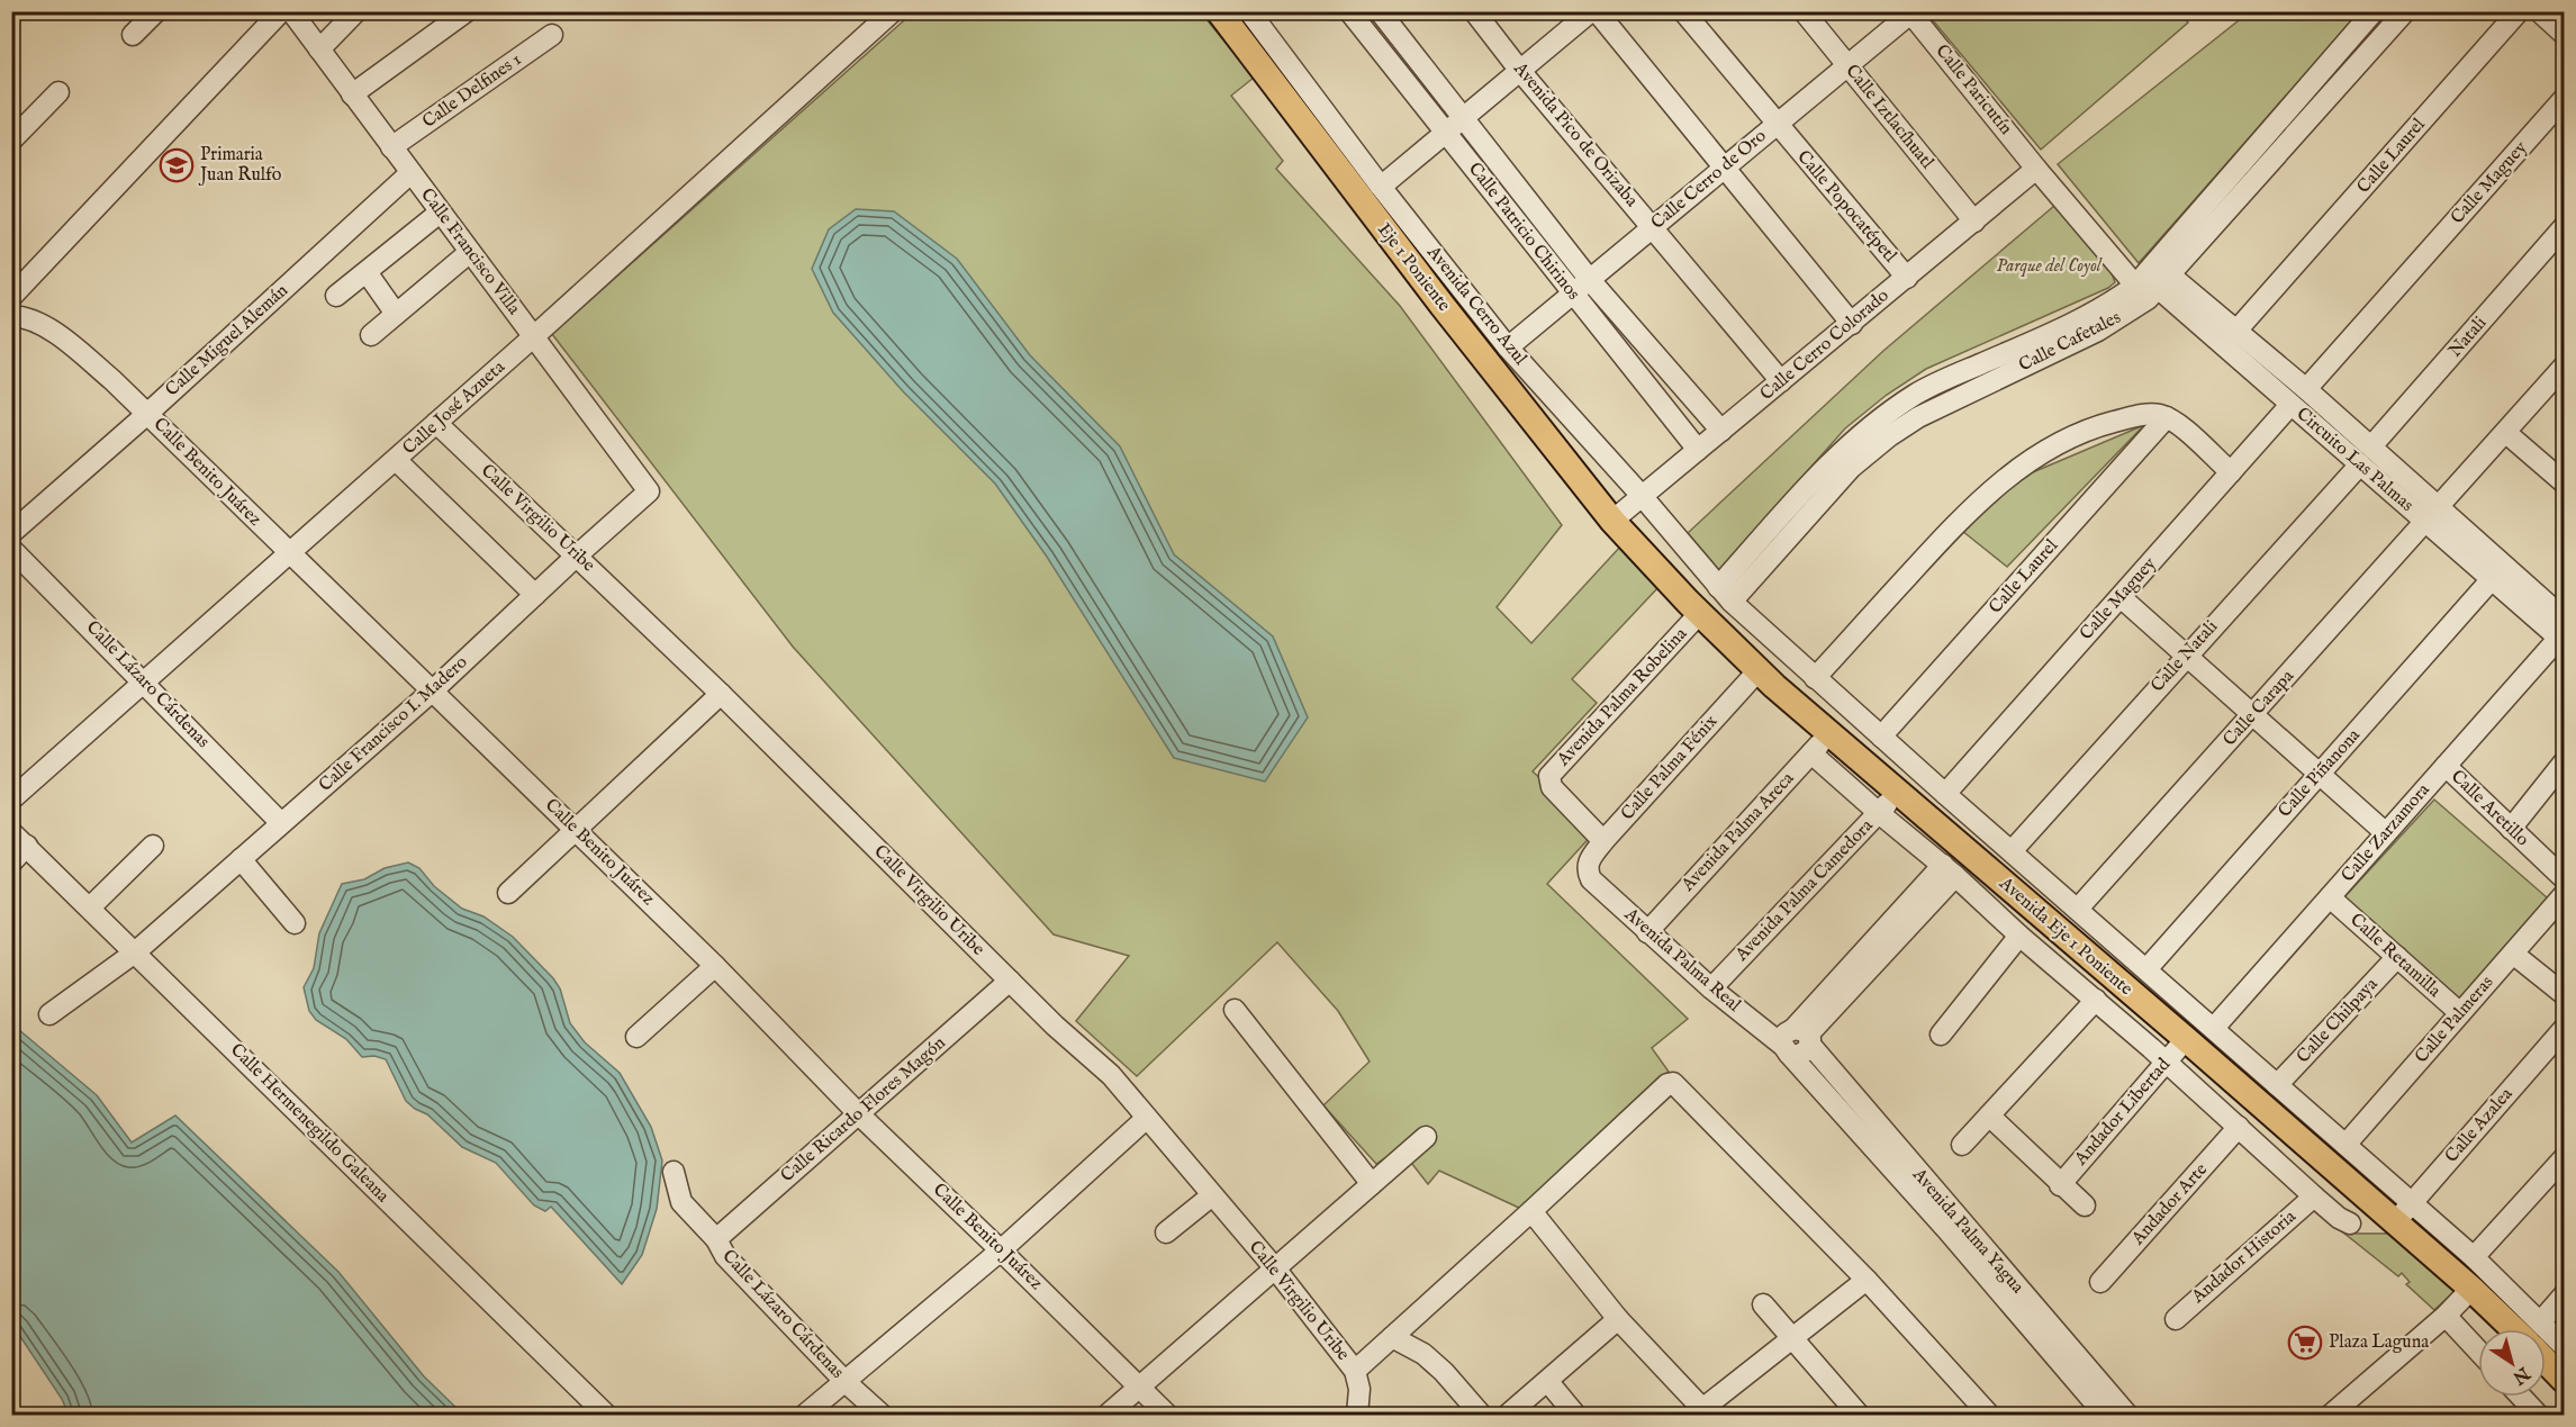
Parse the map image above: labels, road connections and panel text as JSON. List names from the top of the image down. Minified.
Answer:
{"streets":{"main road":["Eje 1 Poniente","Avenida Eje 1 Poniente"],"street":["Calle Paricutín","Calle Delfines 1","Calle Iztlacíhuatl","Avenida Pico de Orizaba","Calle Laurel","Calle Cerro de Oro","Calle Maguey","Calle Popocatépetl","Calle Patricio Chirinos","Calle Francisco Villa","Avenida Cerro Azul","Natali","Calle Miguel Alemán","Calle Cafetales","Calle Cerro Colorado","Calle José Azueta","Circuito Las Palmas","Calle Benito Juárez","Calle Virgilio Uribe","Calle Natali","Calle Lázaro Cárdenas","Avenida Palma Robelina","Calle Carapa","Calle Francisco I. Madero","Calle Palma Fénix","Calle Piñanona","Calle Aretillo","Avenida Palma Areca","Calle Zarzamora","Avenida Palma Camedora","Calle Retamilla","Avenida Palma Real","Calle Palmeras","Calle Chilpaya","Calle Ricardo Flores Magón","Andador Libertad","Calle Hermenegildo Galeana","Calle Azalea","Andador Arte","Avenida Palma Yagua","Andador Historia"]},"crossings":[["Calle Paricutín","Calle Cerro de Oro"],["Calle Paricutín","Calle Cafetales"],["Calle Paricutín","Calle Cerro Colorado"],["Calle Paricutín","Circuito Las Palmas"],["Calle Delfines 1","Calle Francisco Villa"],["Calle Iztlacíhuatl","Calle Cerro de Oro"],["Calle Iztlacíhuatl","Calle Cerro Colorado"],["Avenida Pico de Orizaba","Calle Cerro de Oro"],["Avenida Pico de Orizaba","Calle Cerro Colorado"],["Calle Laurel","Circuito Las Palmas"],["Calle Laurel","Avenida Eje 1 Poniente"],["Calle Cerro de Oro","Calle Popocatépetl"],["Calle Cerro de Oro","Calle Patricio Chirinos"],["Calle Cerro de Oro","Avenida Cerro Azul"],["Calle Maguey","Circuito Las Palmas"],["Calle Maguey","Avenida Eje 1 Poniente"],["Calle Popocatépetl","Calle Cerro Colorado"],["Calle Patricio Chirinos","Calle Cerro Colorado"],["Calle Francisco Villa","Calle Miguel Alemán"],["Calle Francisco Villa","Calle José Azueta"],["Calle Francisco Villa","Calle Francisco I. Madero"],["Eje 1 Poniente","Avenida Cerro Azul"],["Eje 1 Poniente","Calle Cerro Colorado"],["Eje 1 Poniente","Avenida Eje 1 Poniente"],["Avenida Cerro Azul","Calle Cafetales"],["Avenida Cerro Azul","Calle Cerro Colorado"],["Avenida Cerro Azul","Avenida Eje 1 Poniente"],["Natali","Circuito Las Palmas"],["Calle Miguel Alemán","Calle Benito Juárez"],["Calle Cafetales","Circuito Las Palmas"],["Calle Cafetales","Avenida Eje 1 Poniente"],["Calle Cerro Colorado","Avenida Eje 1 Poniente"],["Calle José Azueta","Calle Benito Juárez"],["Calle José Azueta","Calle Virgilio Uribe"],["Calle José Azueta","Calle Lázaro Cárdenas"],["Circuito Las Palmas","Calle Natali"],["Circuito Las Palmas","Calle Carapa"],["Circuito Las Palmas","Calle Piñanona"],["Circuito Las Palmas","Calle Zarzamora"],["Calle Benito Juárez","Calle Francisco I. Madero"],["Calle Benito Juárez","Calle Ricardo Flores Magón"],["Calle Virgilio Uribe","Calle Francisco I. Madero"],["Calle Virgilio Uribe","Calle Ricardo Flores Magón"],["Calle Natali","Avenida Eje 1 Poniente"],["Calle Lázaro Cárdenas","Calle Francisco I. Madero"],["Calle Lázaro Cárdenas","Calle Ricardo Flores Magón"],["Avenida Palma Robelina","Calle Palma Fénix"],["Avenida Palma Robelina","Avenida Eje 1 Poniente"],["Calle Carapa","Avenida Eje 1 Poniente"],["Calle Francisco I. Madero","Calle Hermenegildo Galeana"],["Calle Palma Fénix","Avenida Eje 1 Poniente"],["Calle Palma Fénix","Avenida Palma Real"],["Calle Piñanona","Avenida Eje 1 Poniente"],["Calle Aretillo","Calle Zarzamora"],["Avenida Palma Areca","Avenida Eje 1 Poniente"],["Avenida Palma Areca","Avenida Palma Real"],["Calle Zarzamora","Avenida Eje 1 Poniente"],["Calle Zarzamora","Calle Retamilla"],["Avenida Palma Camedora","Avenida Eje 1 Poniente"],["Avenida Palma Camedora","Avenida Palma Real"],["Avenida Eje 1 Poniente","Calle Palmeras"],["Avenida Eje 1 Poniente","Calle Chilpaya"],["Avenida Eje 1 Poniente","Andador Libertad"],["Avenida Eje 1 Poniente","Calle Azalea"],["Avenida Eje 1 Poniente","Andador Arte"],["Avenida Eje 1 Poniente","Andador Historia"],["Calle Retamilla","Calle Palmeras"],["Calle Retamilla","Calle Chilpaya"],["Avenida Palma Real","Avenida Palma Yagua"]],"parks":["Parque del Coyol"],"places":{"school or university":["Primaria Juan Rulfo"],"supermarket":["Plaza Laguna"]},"north":"bottom right"}
